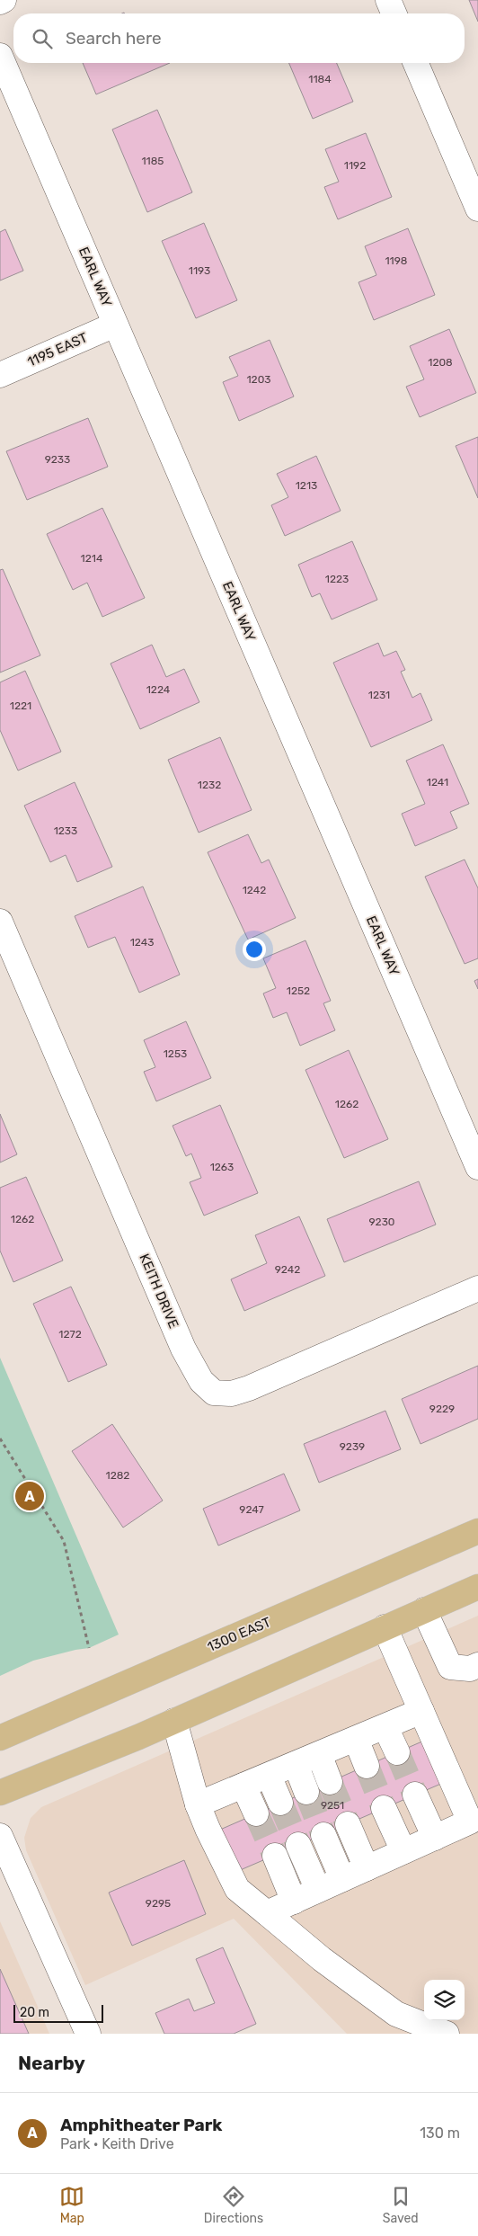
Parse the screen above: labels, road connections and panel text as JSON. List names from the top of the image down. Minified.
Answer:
{"streets":{"main road":["1300 EAST"],"street":["EARL WAY","1195 EAST","KEITH DRIVE"]},"crossings":[["EARL WAY","1195 EAST"]],"house_numbers":["1184","1185","1192","1198","1193","1208","1203","9233","1213","1214","1223","1224","1231","1221","1241","1232","1233","1242","1243","1252","1253","1262","1263","1262","9230","9242","1272","9229","9239","1282","9247","9251","9295"],"scale_bar":"20 m","page":{"search":"Search here","pins":"A","scale":"20 m","heading":"Nearby","list":[{"mark":"A","name":"Amphitheater Park","note":"Park · Keith Drive","value":"130 m"}],"nav":["Map","Directions","Saved"]}}
